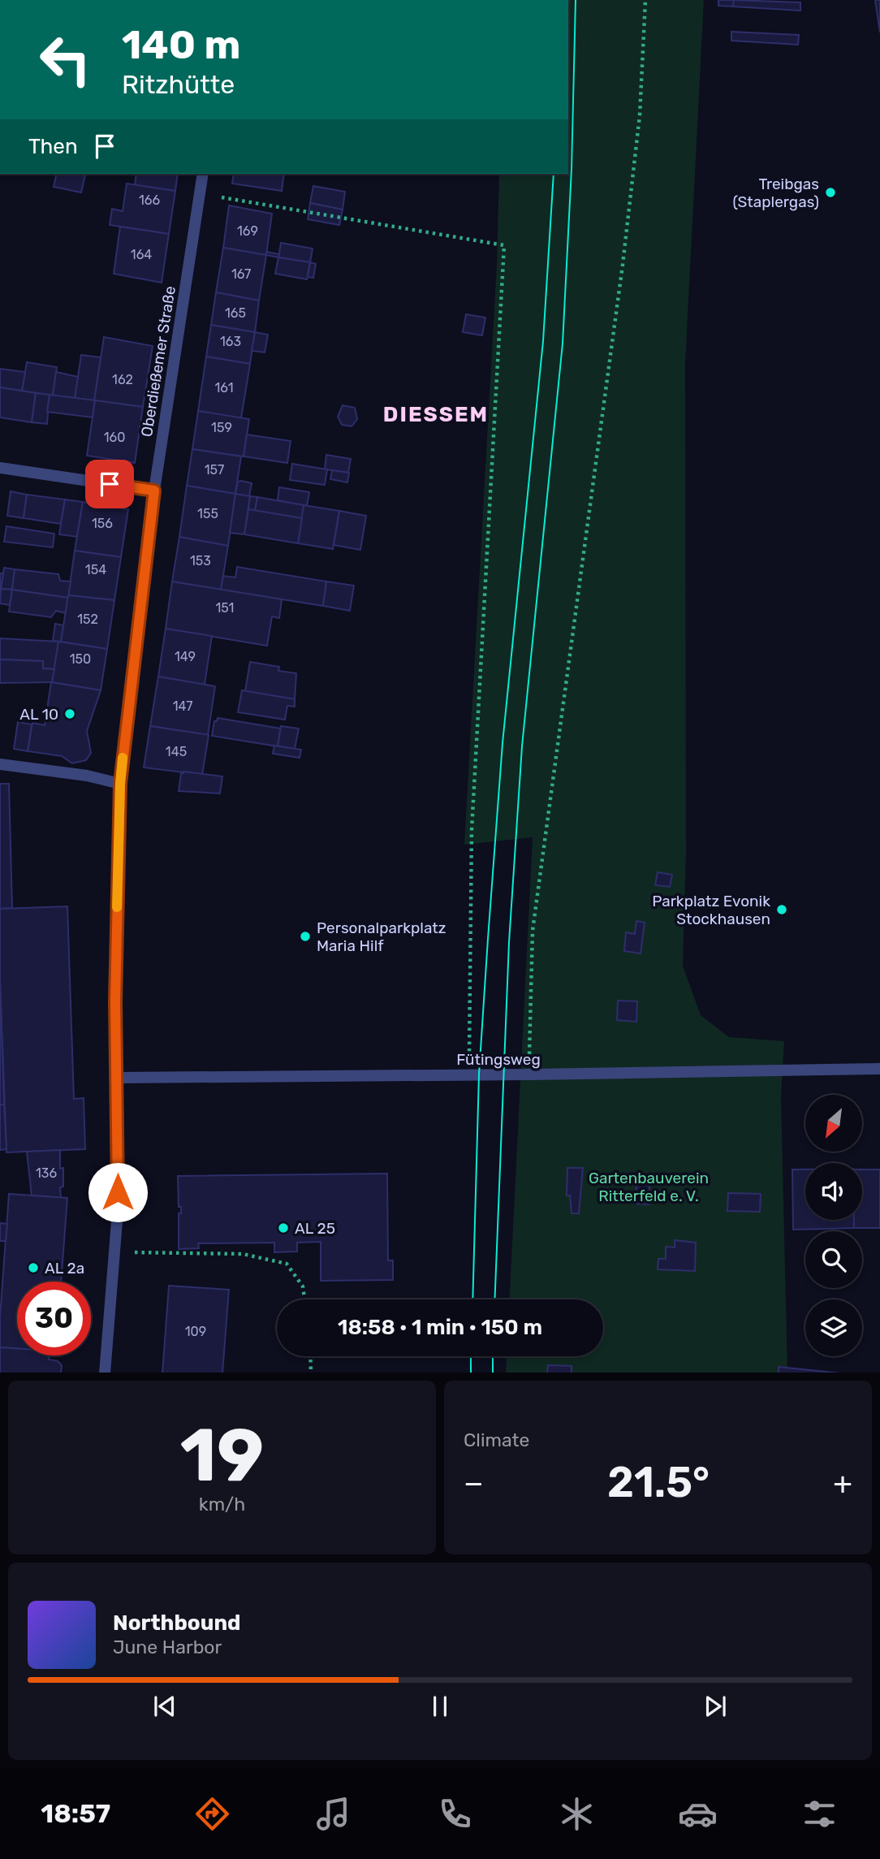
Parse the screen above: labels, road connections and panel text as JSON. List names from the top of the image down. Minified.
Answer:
{"streets":{"street":["Oberdießemer Straße","Fütingsweg"]},"crossings":[["Oberdießemer Straße","Fütingsweg"]],"districts":["DIESSEM"],"parks":["Gartenbauverein Ritterfeld e. V."],"places":["Treibgas (Staplergas)","AL 10","Parkplatz Evonik Stockhausen","Personalparkplatz Maria Hilf","AL 25","AL 2a"],"house_numbers":["166","169","164","167","165","163","162","161","159","160","157","155","156","153","154","151","152","149","150","147","145","136","109"],"north":"bottom left","page":{"turn":["140 m","Ritzhütte"],"then":"Then","limit":"30","trip":"18:58 · 1 min · 150 m","tile":[["19","km/h"],"Climate"],"heat":["−","21.5°","+"],"song":["Northbound","June Harbor"],"tabs":"18:57"}}
